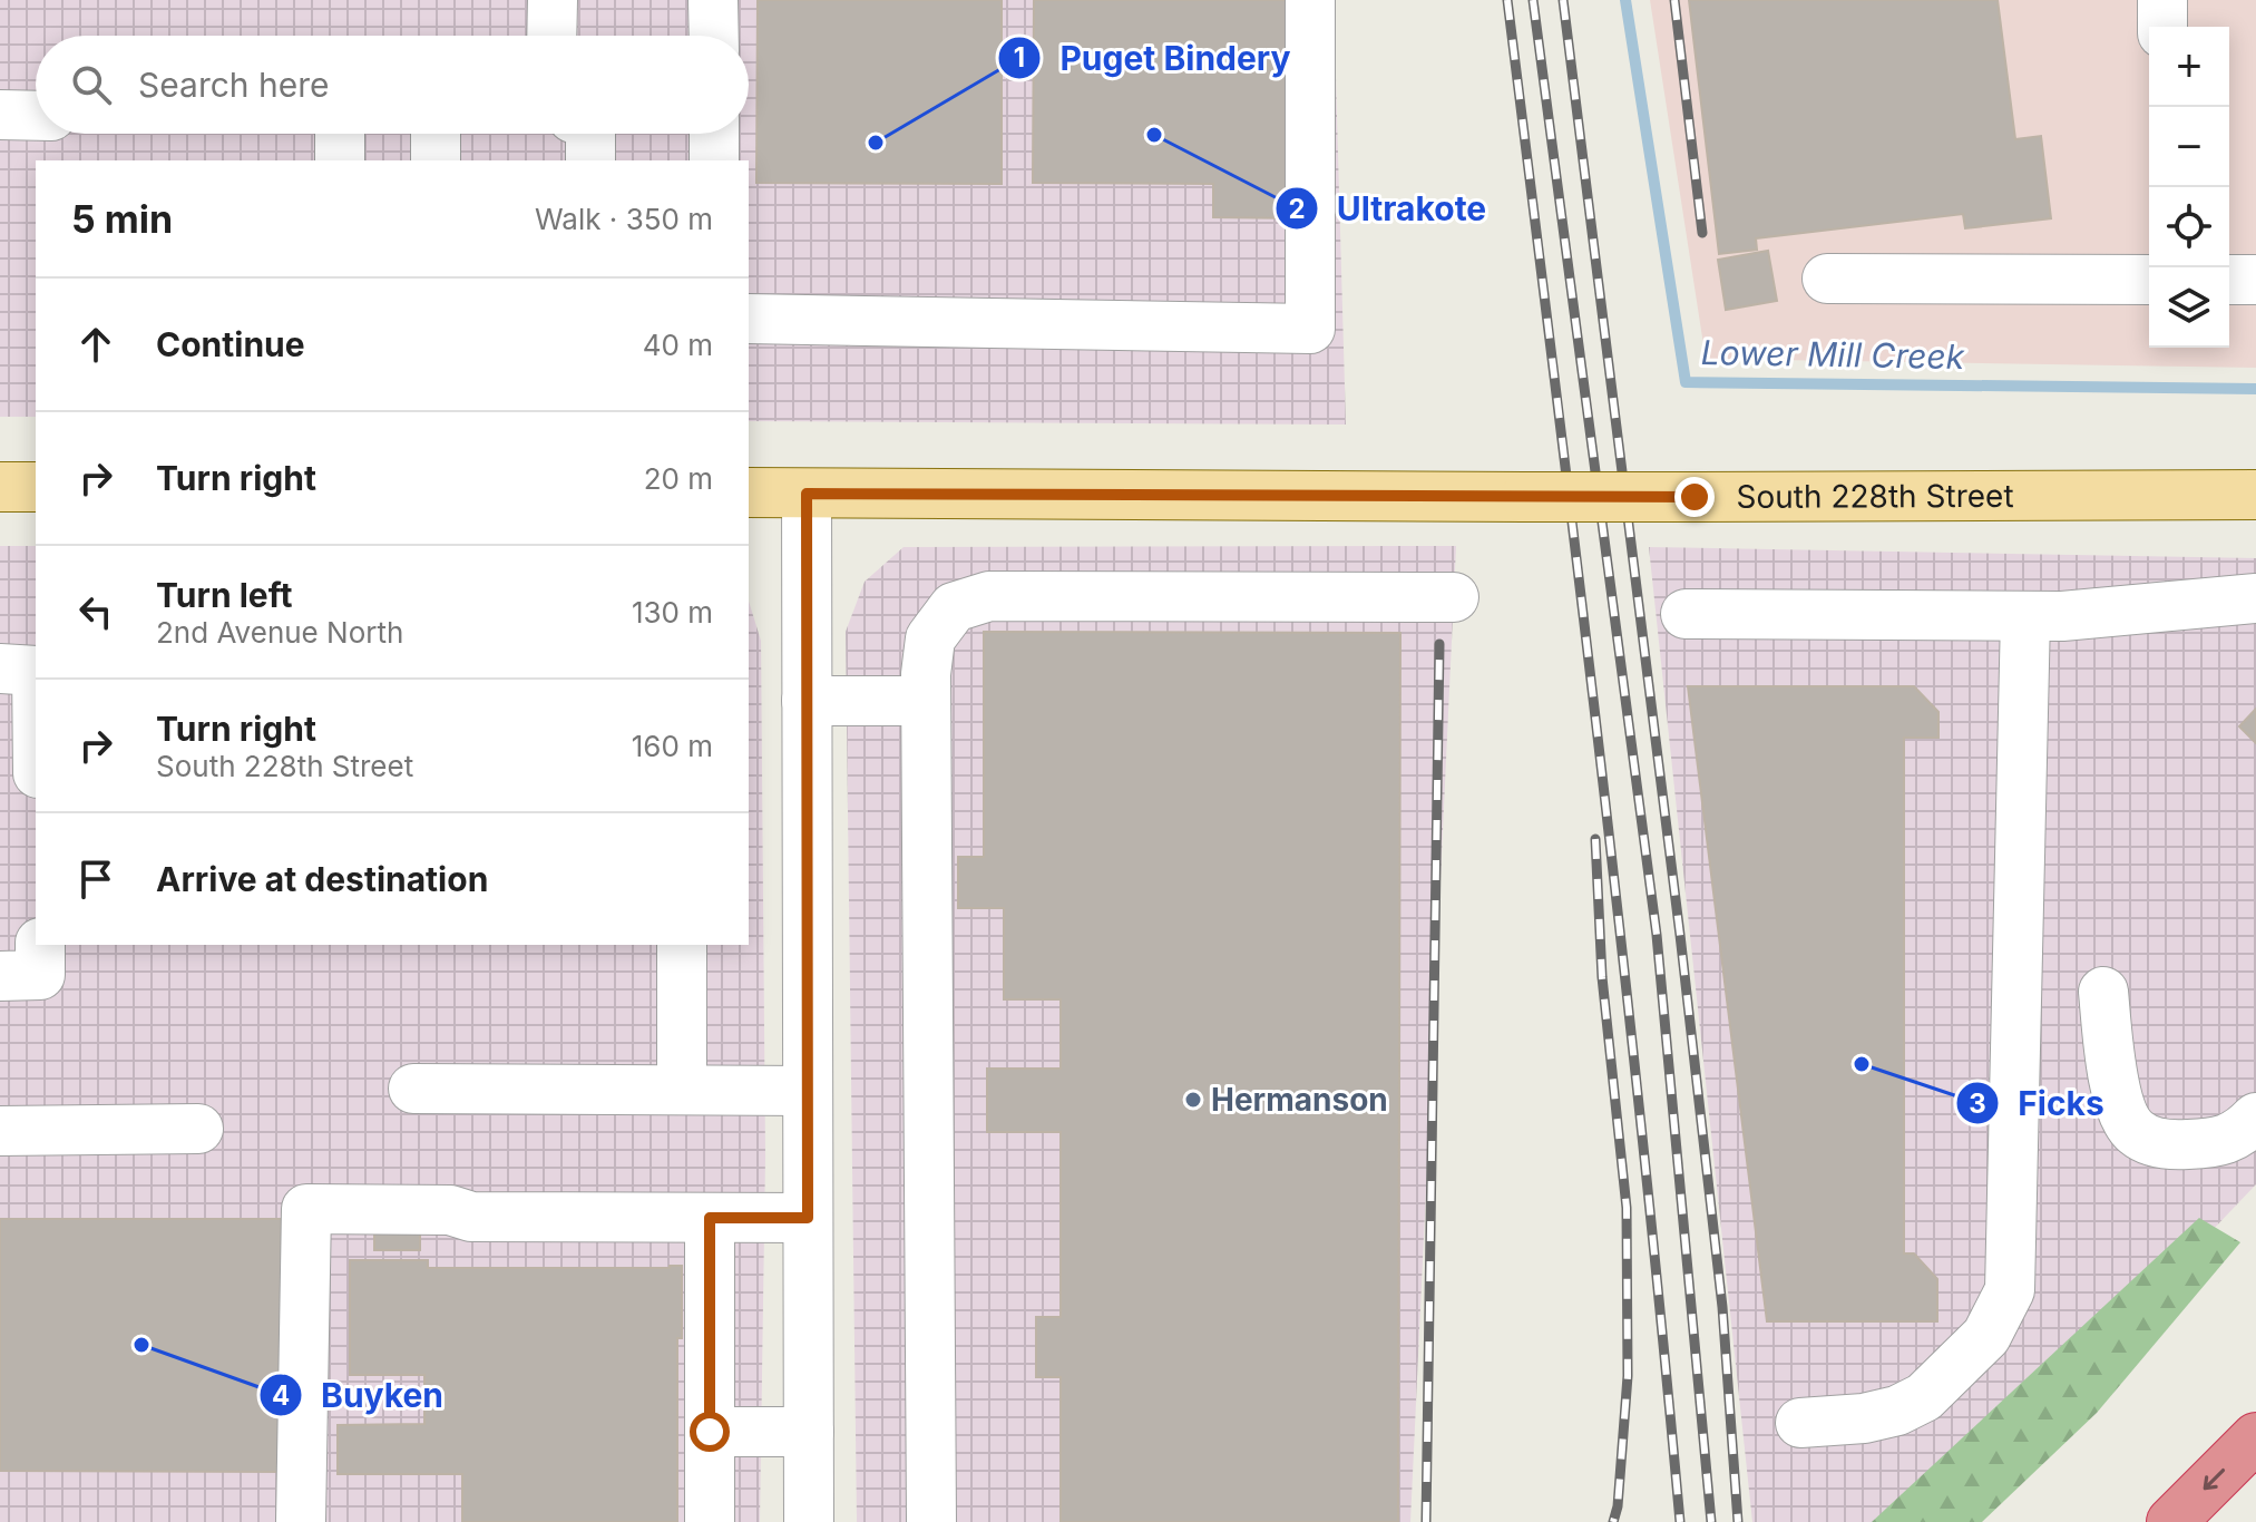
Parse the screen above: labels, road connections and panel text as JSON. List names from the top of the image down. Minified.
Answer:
{"streets":{"main road":["South 228th Street"]},"water":["Lower Mill Creek"],"places":["Ultrakote","Puget Bindery","Ficks","Hermanson","Buyken"],"page":{"map_buttons":["+","−"],"search":"Search here","heading":["5 min","Walk · 350 m"],"list":[["Continue","40 m"],["Turn right","20 m"],["Turn left","2nd Avenue North","130 m"],["Turn right","South 228th Street","160 m"],"Arrive at destination"]}}
